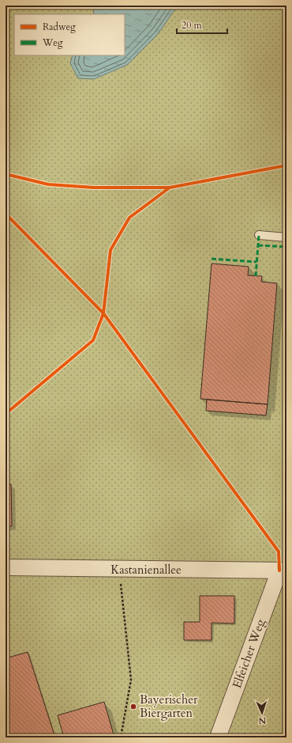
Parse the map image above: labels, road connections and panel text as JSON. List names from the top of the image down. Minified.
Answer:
{"streets":{"street":["Kastanienallee","Elfeicher Weg"]},"crossings":[["Kastanienallee","Elfeicher Weg"]],"places":["Bayerischer Biergarten"],"legend":["Radweg","Weg"],"scale_bar":"20 m","north":"bottom"}
